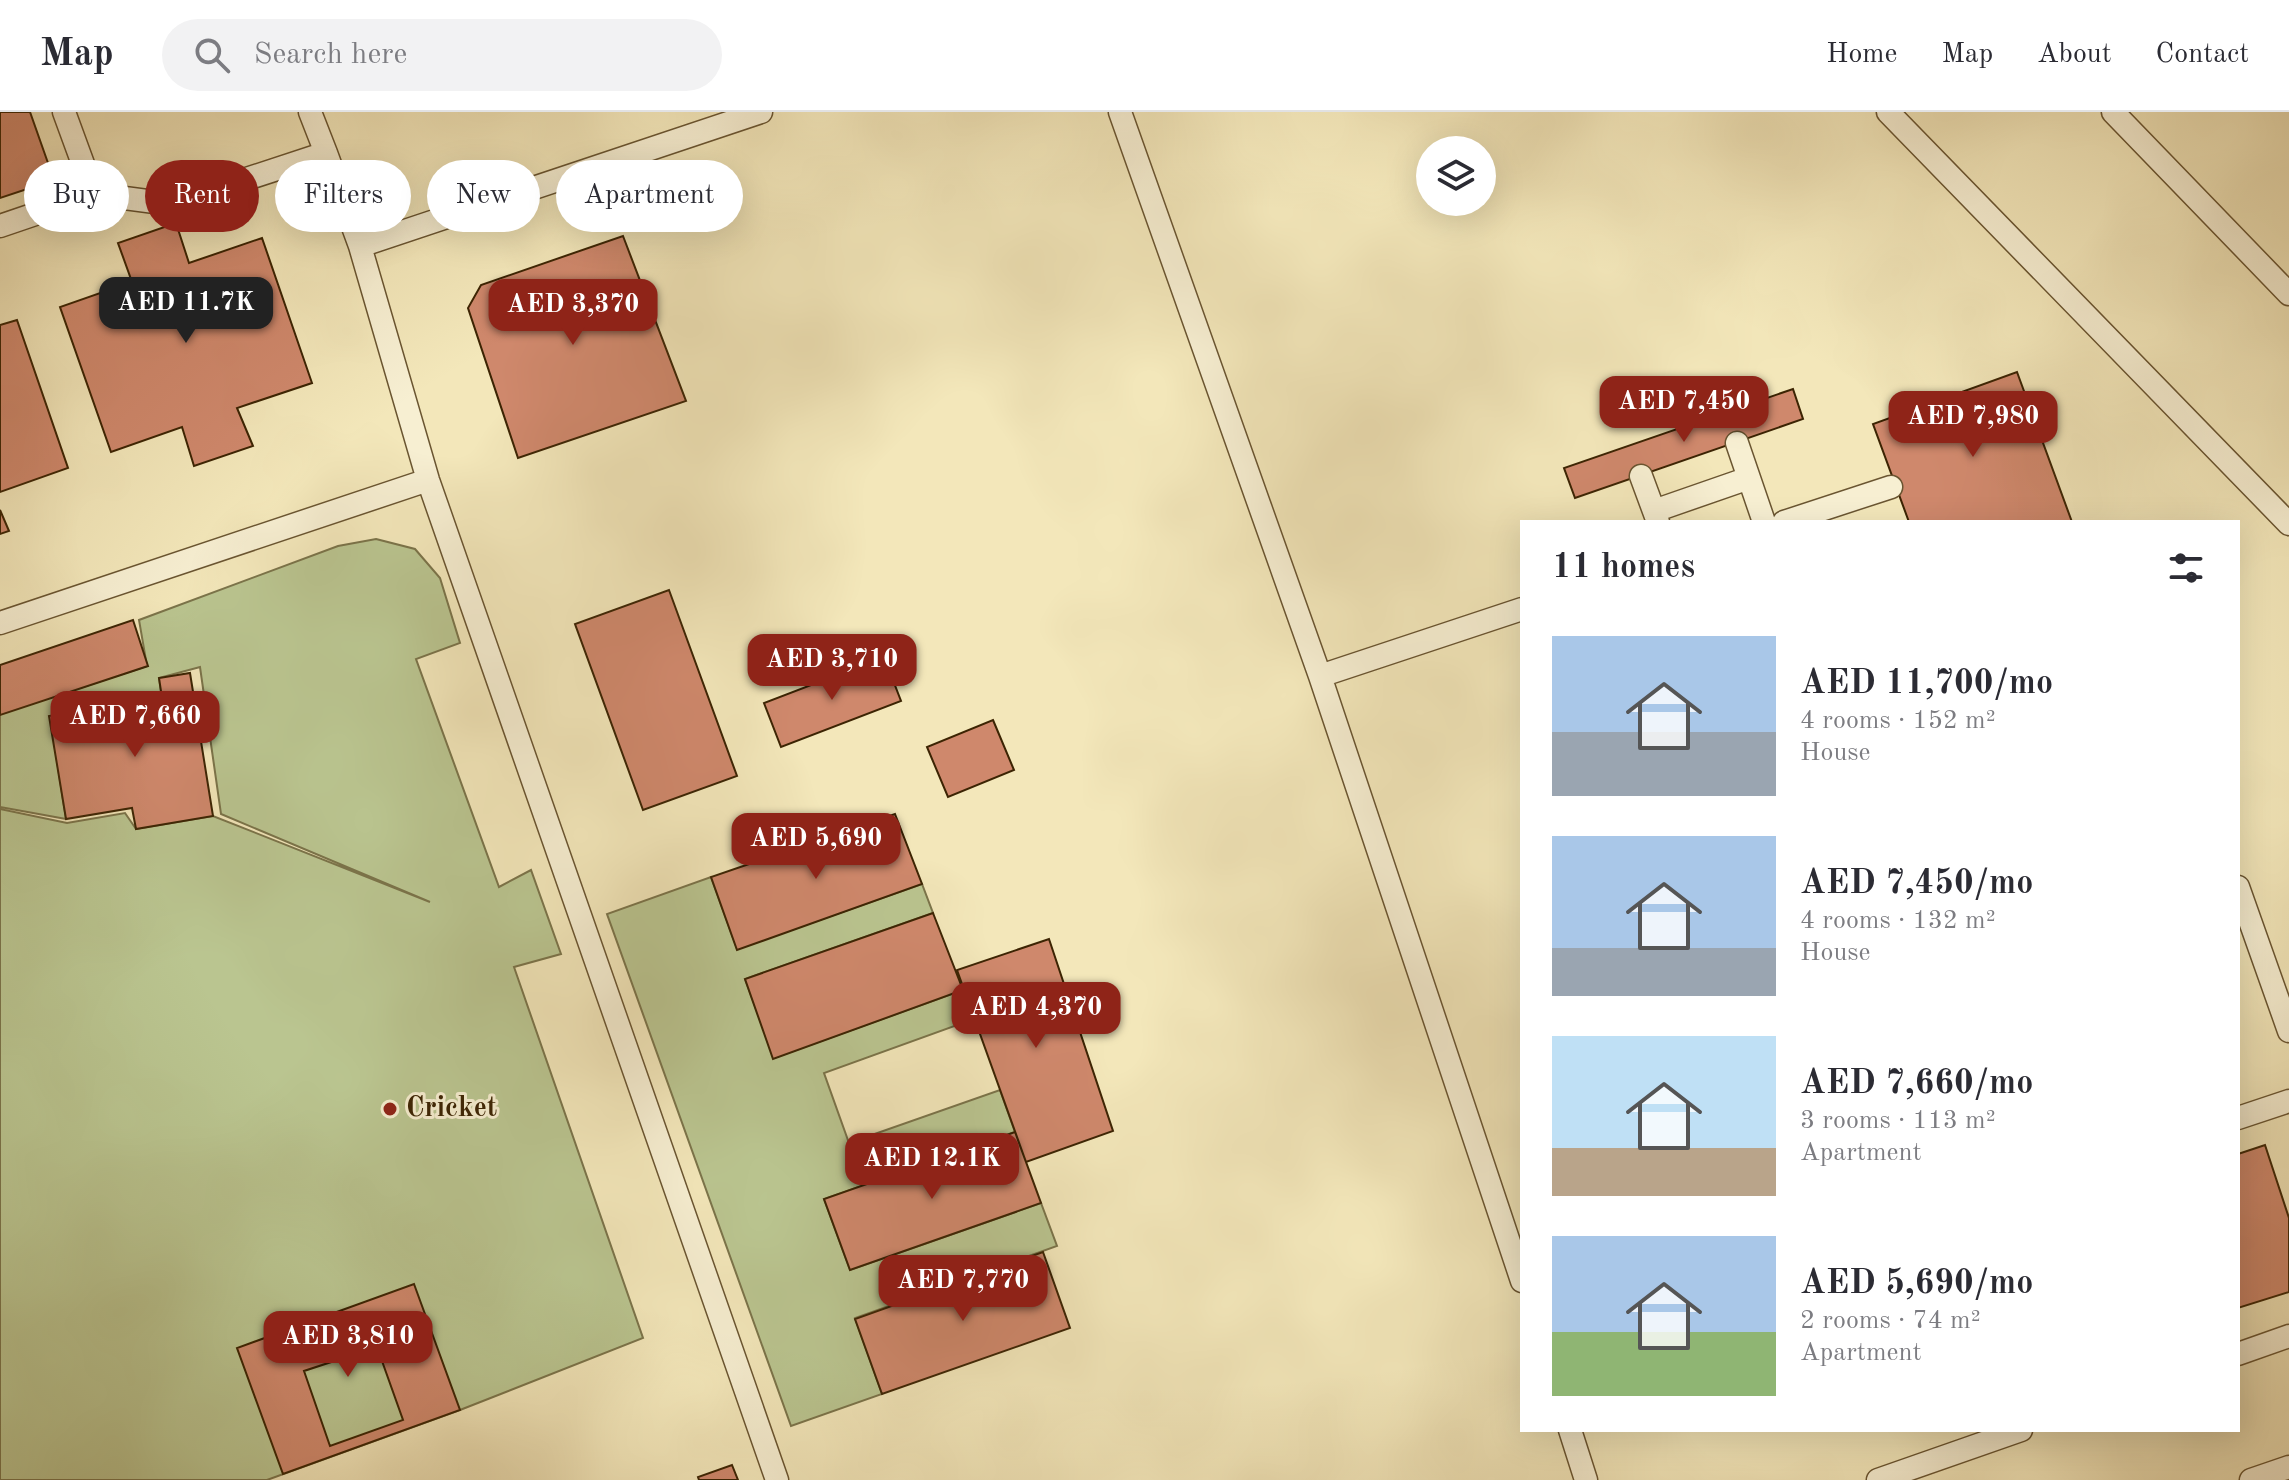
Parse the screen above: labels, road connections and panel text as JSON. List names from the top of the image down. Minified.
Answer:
{"places":["Cricket"],"page":{"header":"Map","search":"Search here","nav":["Home","Map","About","Contact"],"chip":["Buy","Rent","Filters","New","Apartment"],"price":["AED 11.7K","AED 3,370","AED 7,450","AED 7,980","AED 3,710","AED 7,660","AED 5,690","AED 4,370","AED 12.1K","AED 7,770","AED 3,810"],"heading":"11 homes","list":[{"name":"AED 11,700/mo","note":"4 rooms · 152 m² · House"},{"name":"AED 7,450/mo","note":"4 rooms · 132 m² · House"},{"name":"AED 7,660/mo","note":"3 rooms · 113 m² · Apartment"},{"name":"AED 5,690/mo","note":"2 rooms · 74 m² · Apartment"}]}}
